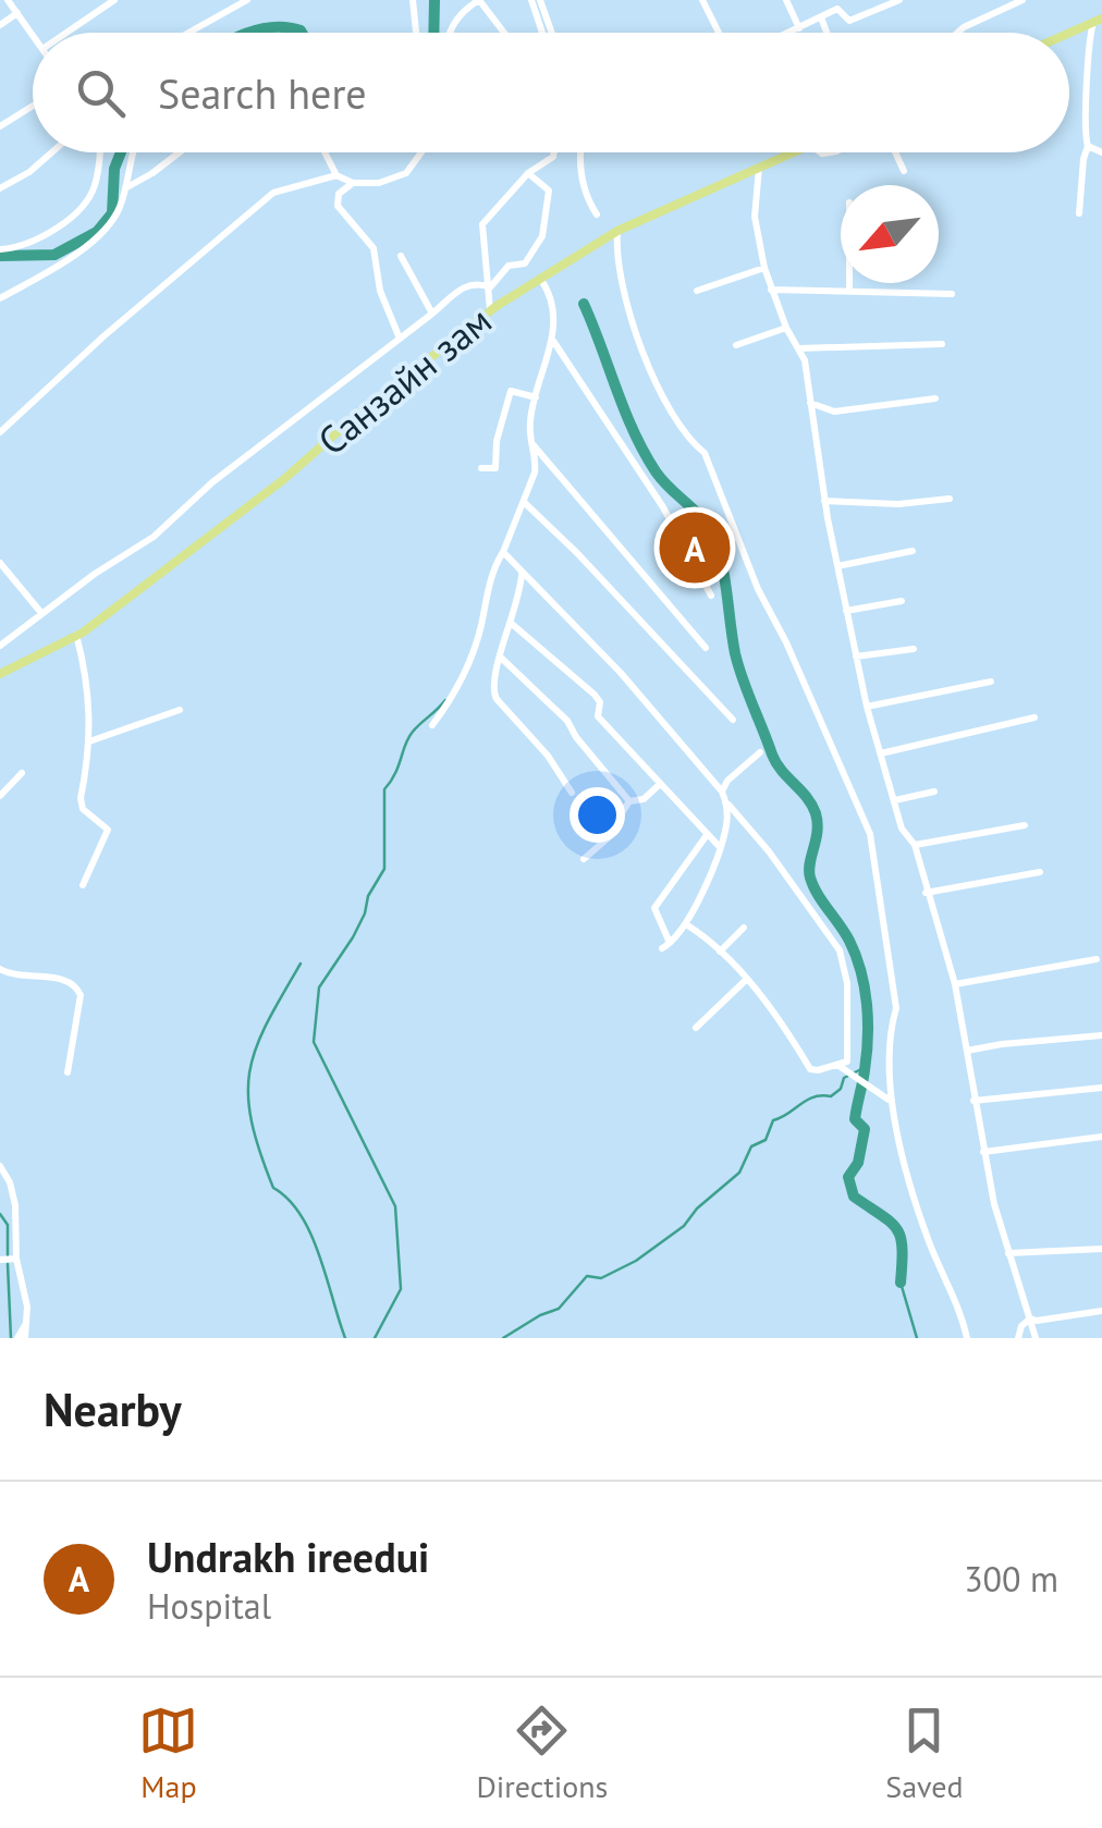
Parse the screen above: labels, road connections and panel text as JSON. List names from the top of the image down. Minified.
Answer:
{"streets":{"main road":["Санзайн зам"]},"north":"bottom left","page":{"search":"Search here","pins":"A","heading":"Nearby","list":[{"mark":"A","name":"Undrakh ireedui","note":"Hospital","value":"300 m"}],"nav":["Map","Directions","Saved"]}}
